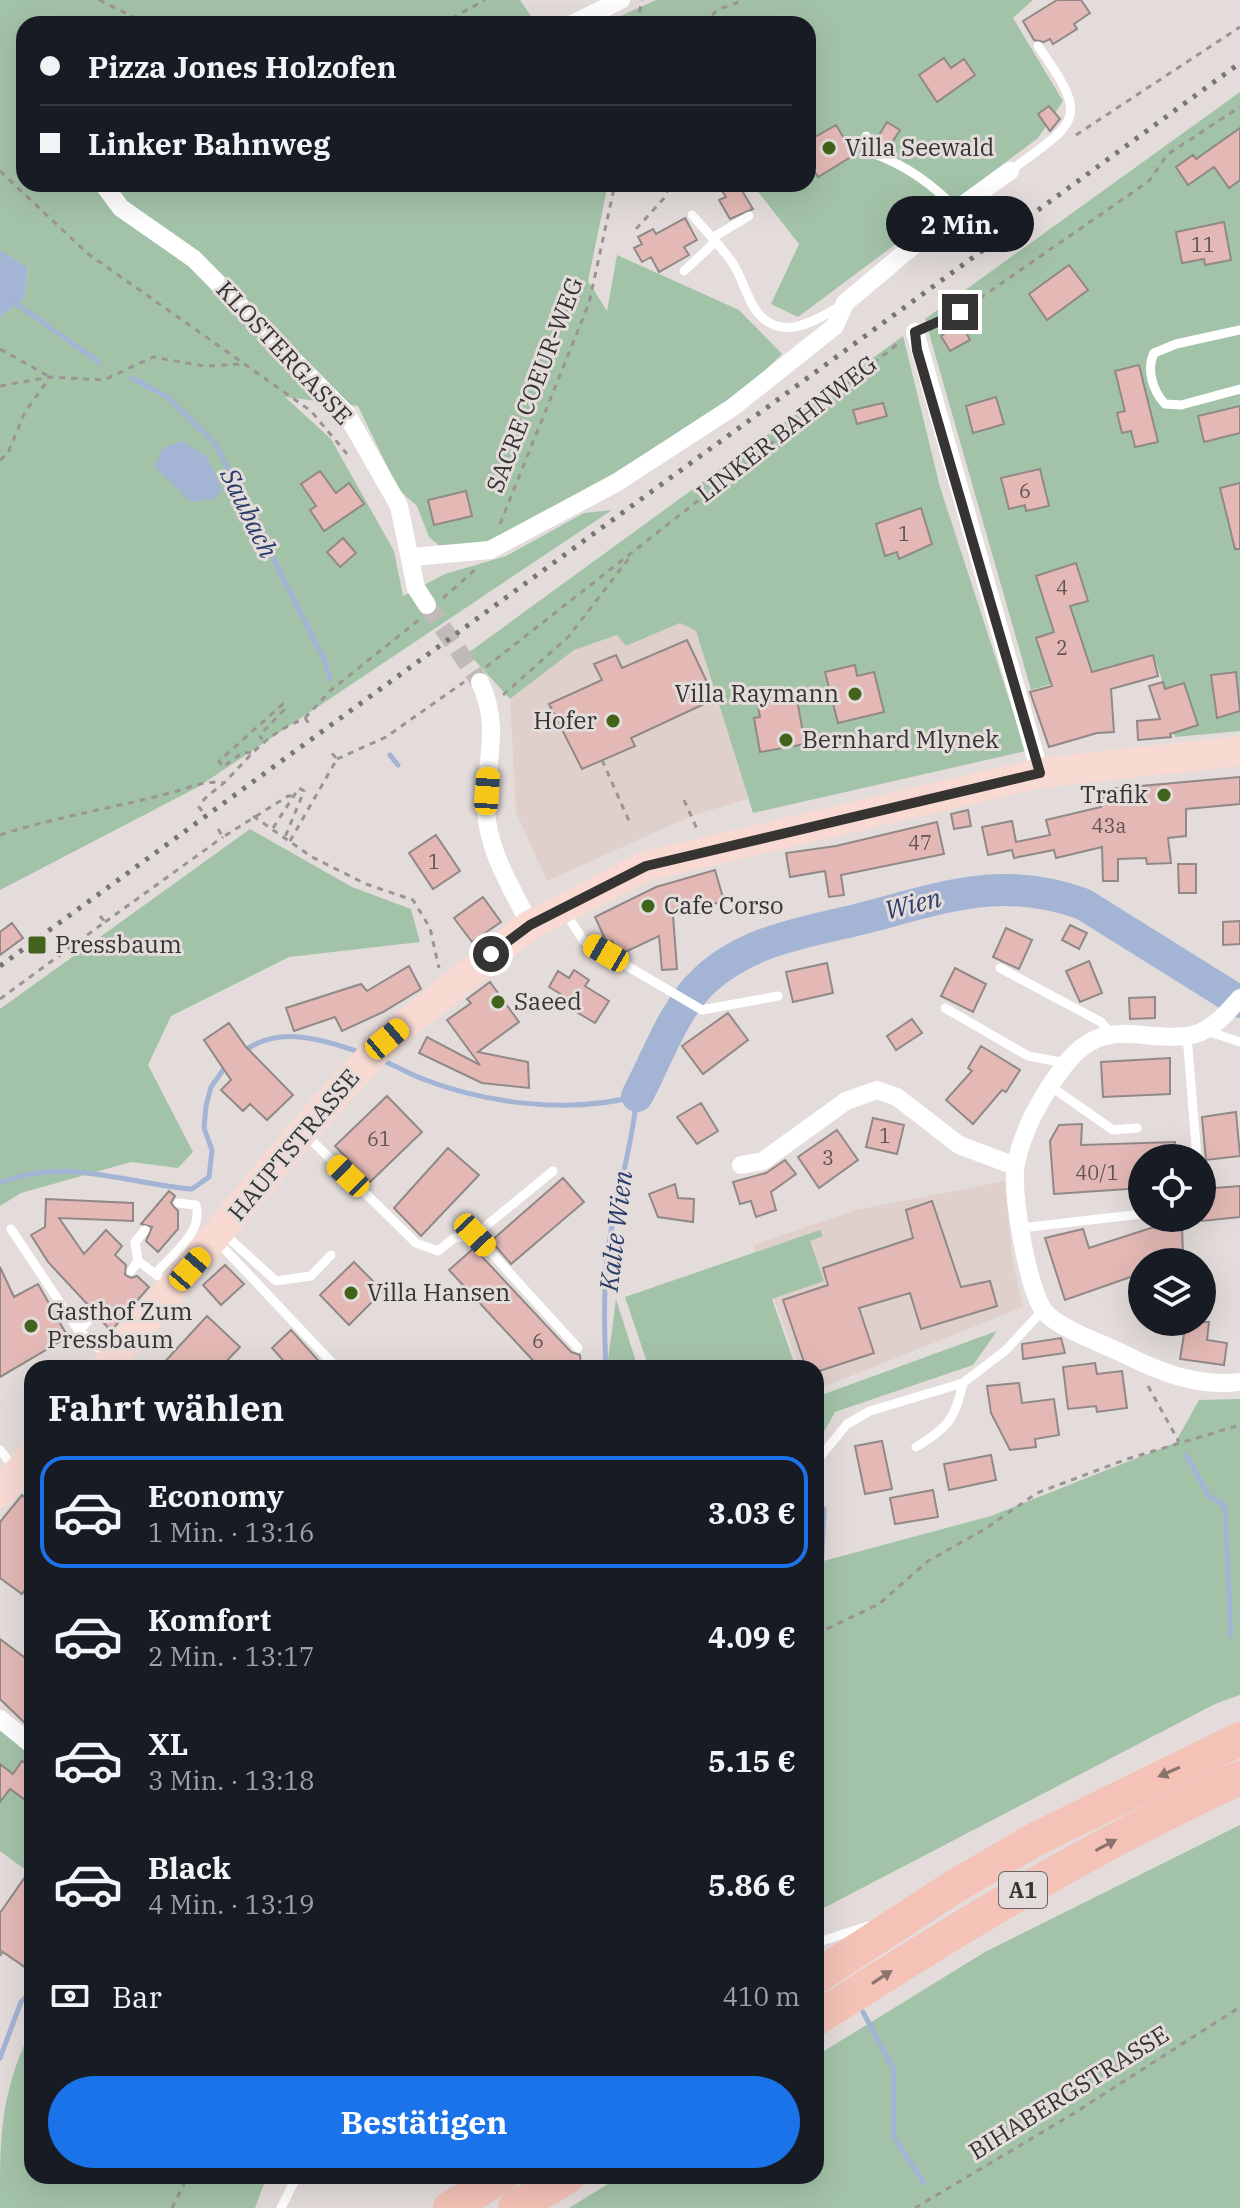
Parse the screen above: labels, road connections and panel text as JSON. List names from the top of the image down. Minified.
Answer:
{"streets":{"highway":["A1"],"main road":["HAUPTSTRASSE"],"street":["KLOSTERGASSE"],"path":["SACRE COEUR-WEG","LINKER BAHNWEG","BIHABERGSTRASSE"]},"crossings":[["KLOSTERGASSE","SACRE COEUR-WEG"]],"water":["Saubach","Wien","Kalte Wien"],"places":{"other":["Villa Seewald","Villa Raymann","Hofer","Bernhard Mlynek","Trafik","Cafe Corso","Saeed","Villa Hansen","Gasthof Zum Pressbaum"],"transit":["Pressbaum"]},"house_numbers":["11","6","1","4","2","43a","47","1","1","61","3","40/1","6"],"page":{"banner":["Pizza Jones Holzofen","Linker Bahnweg"],"bubble":"2 Min.","heading":"Fahrt wählen","list":[{"name":"Economy","note":"1 Min. · 13:16","value":"3.03 €"},{"name":"Komfort","note":"2 Min. · 13:17","value":"4.09 €"},{"name":"XL","note":"3 Min. · 13:18","value":"5.15 €"},{"name":"Black","note":"4 Min. · 13:19","value":"5.86 €"}],"pay":["Bar","410 m"],"buttons":"Bestätigen"}}
